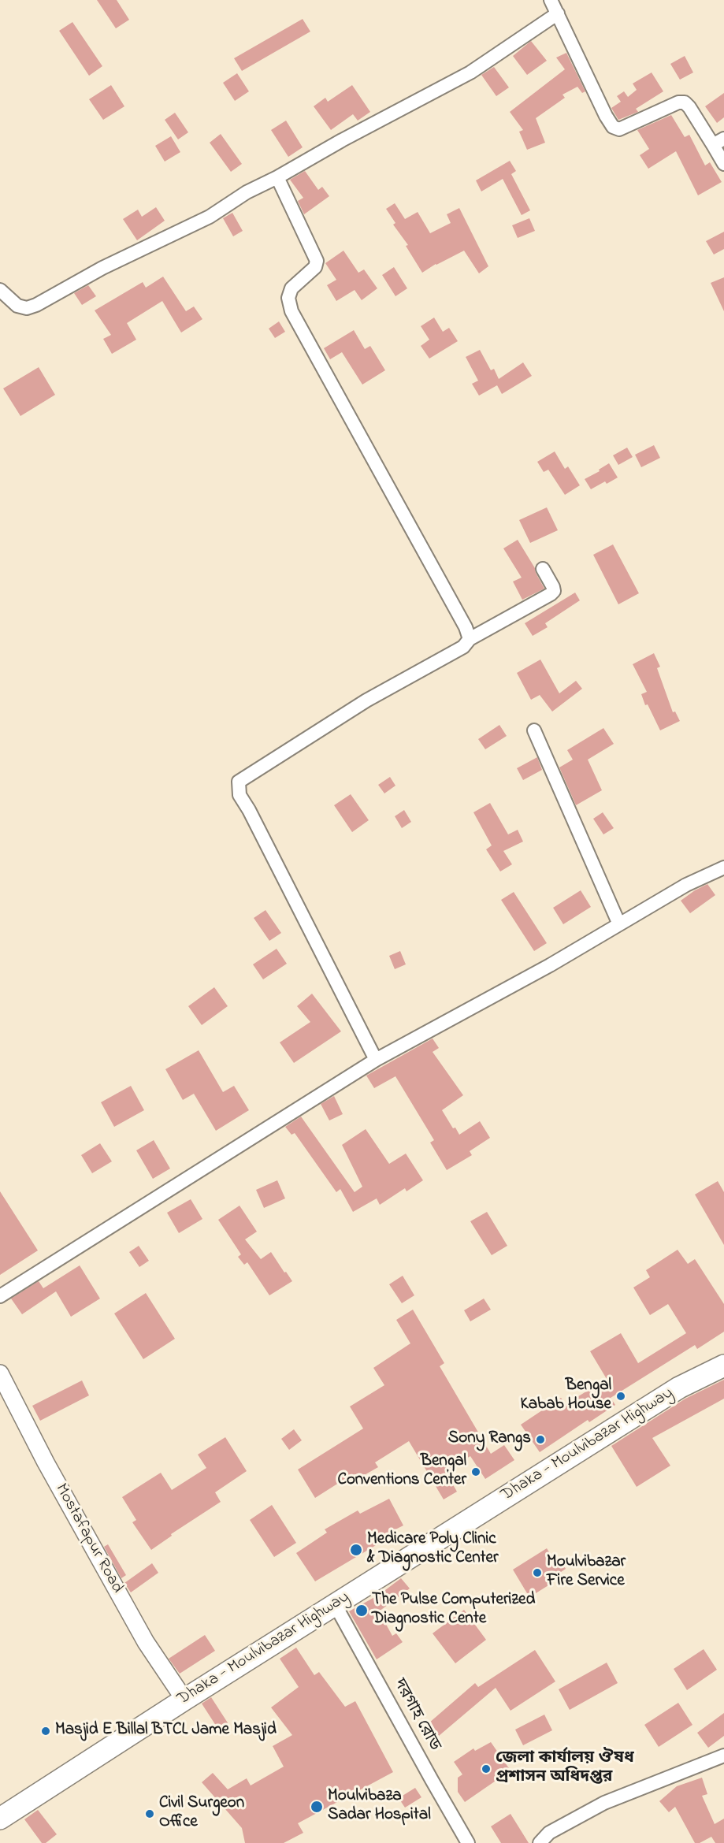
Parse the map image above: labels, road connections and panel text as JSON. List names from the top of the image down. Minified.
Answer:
{"streets":{"highway":["Dhaka - Moulvibazar Highway"],"street":["Mostafapur Road","দরগাহ রোড"]},"crossings":[["Dhaka - Moulvibazar Highway","Mostafapur Road"],["Dhaka - Moulvibazar Highway","দরগাহ রোড"]],"places":["Bengal Kabab House","Sony Rangs","Bengal Conventions Center","Medicare Poly Clinic & Diagnostic Center","Moulvibazar Fire Service","The Pulse Computerized Diagnostic Cente","Masjid E Billal BTCL Jame Masjid","জেলা কার্যালয় ঔষধ প্রশাসন অধিদপ্তর","Moulvibaza Sadar Hospital","Civil Surgeon Office"]}
